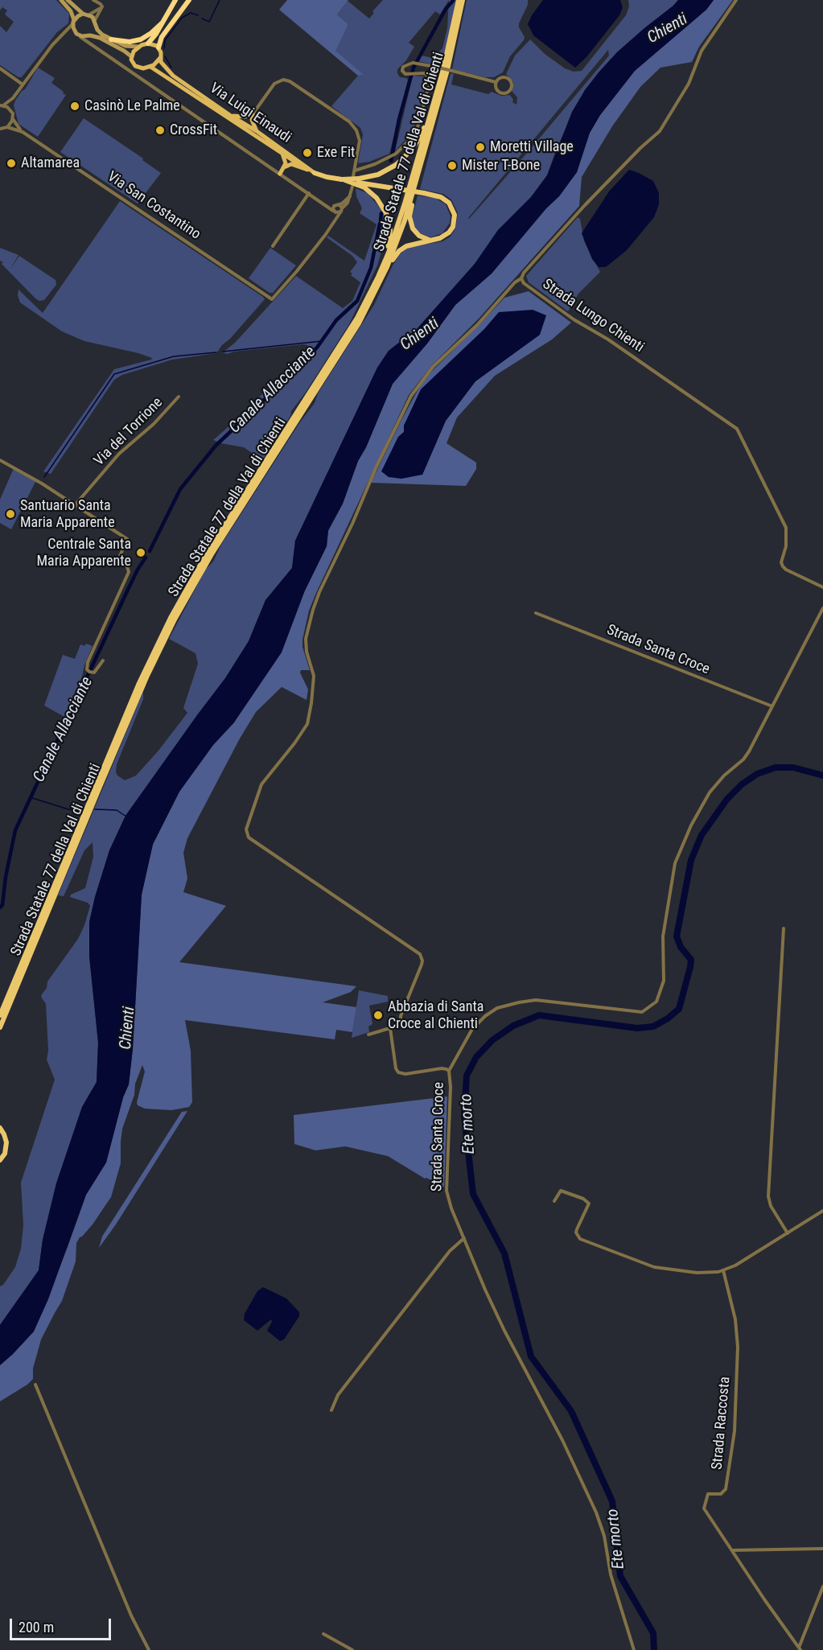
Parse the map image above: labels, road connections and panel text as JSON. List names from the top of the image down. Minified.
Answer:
{"streets":{"highway":["Strada Statale 77 della Val di Chienti"],"main road":["Via Luigi Einaudi"],"street":["Via San Costantino","Strada Lungo Chienti","Via del Torrione","Strada Santa Croce","Strada Raccosta"]},"water":["Chienti","Canale Allacciante","Ete morto"],"places":["Casinò Le Palme","CrossFit","Moretti Village","Exe Fit","Altamarea","Mister T-Bone","Santuario Santa Maria Apparente","Centrale Santa Maria Apparente","Abbazia di Santa Croce al Chienti"],"scale_bar":"200 m"}
